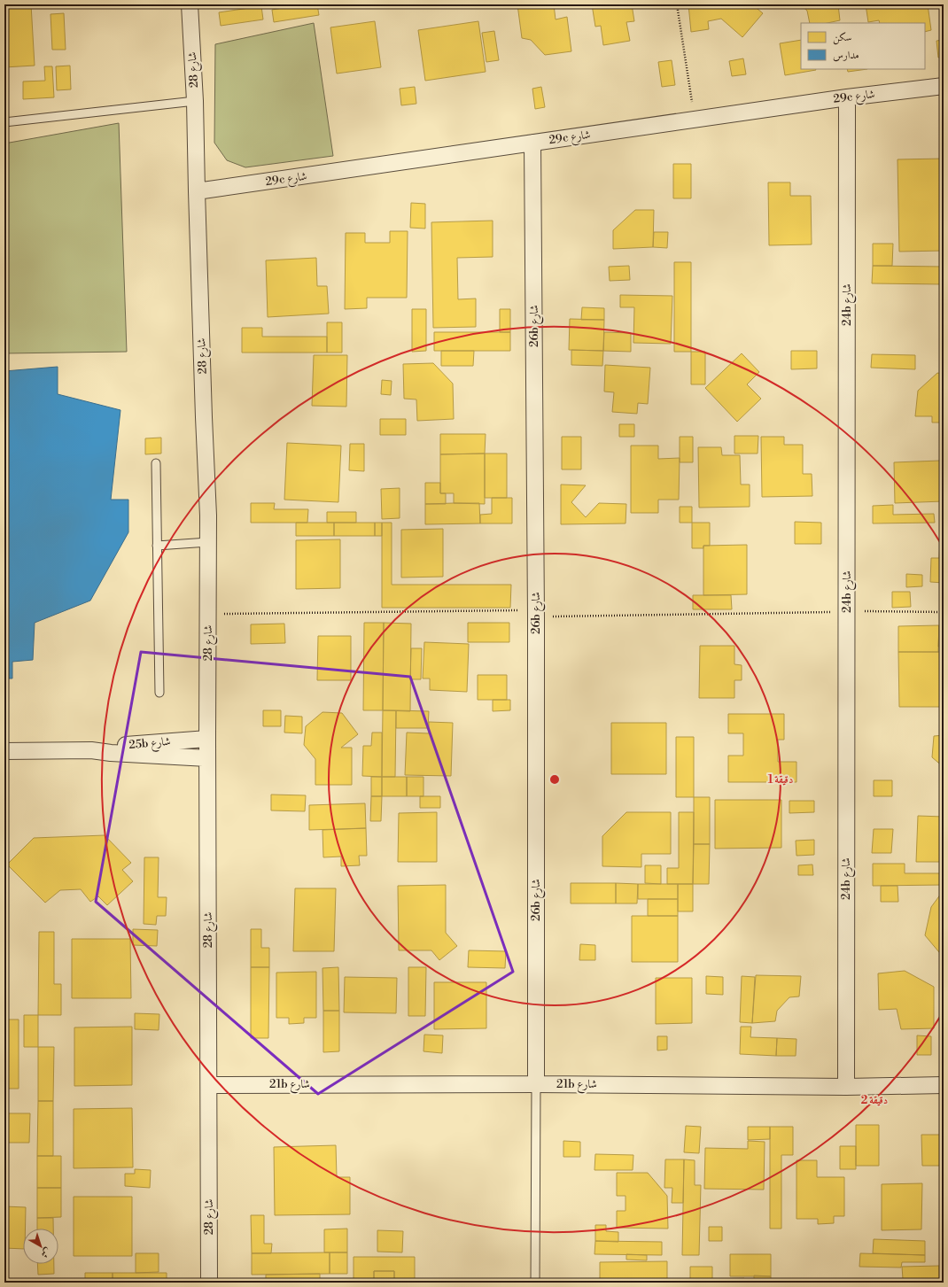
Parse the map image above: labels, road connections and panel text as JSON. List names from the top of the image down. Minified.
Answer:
{"streets":{"street":["شارع 28","29c شارع","24b شارع","26b شارع","25b شارع","21b شارع"]},"crossings":[["شارع 28","29c شارع"],["شارع 28","25b شارع"],["شارع 28","21b شارع"],["29c شارع","24b شارع"],["29c شارع","26b شارع"],["24b شارع","21b شارع"],["26b شارع","21b شارع"]],"legend":["سكن","مدارس"],"north":"bottom right","rings":["1 دقيقة","2 دقيقة"]}
